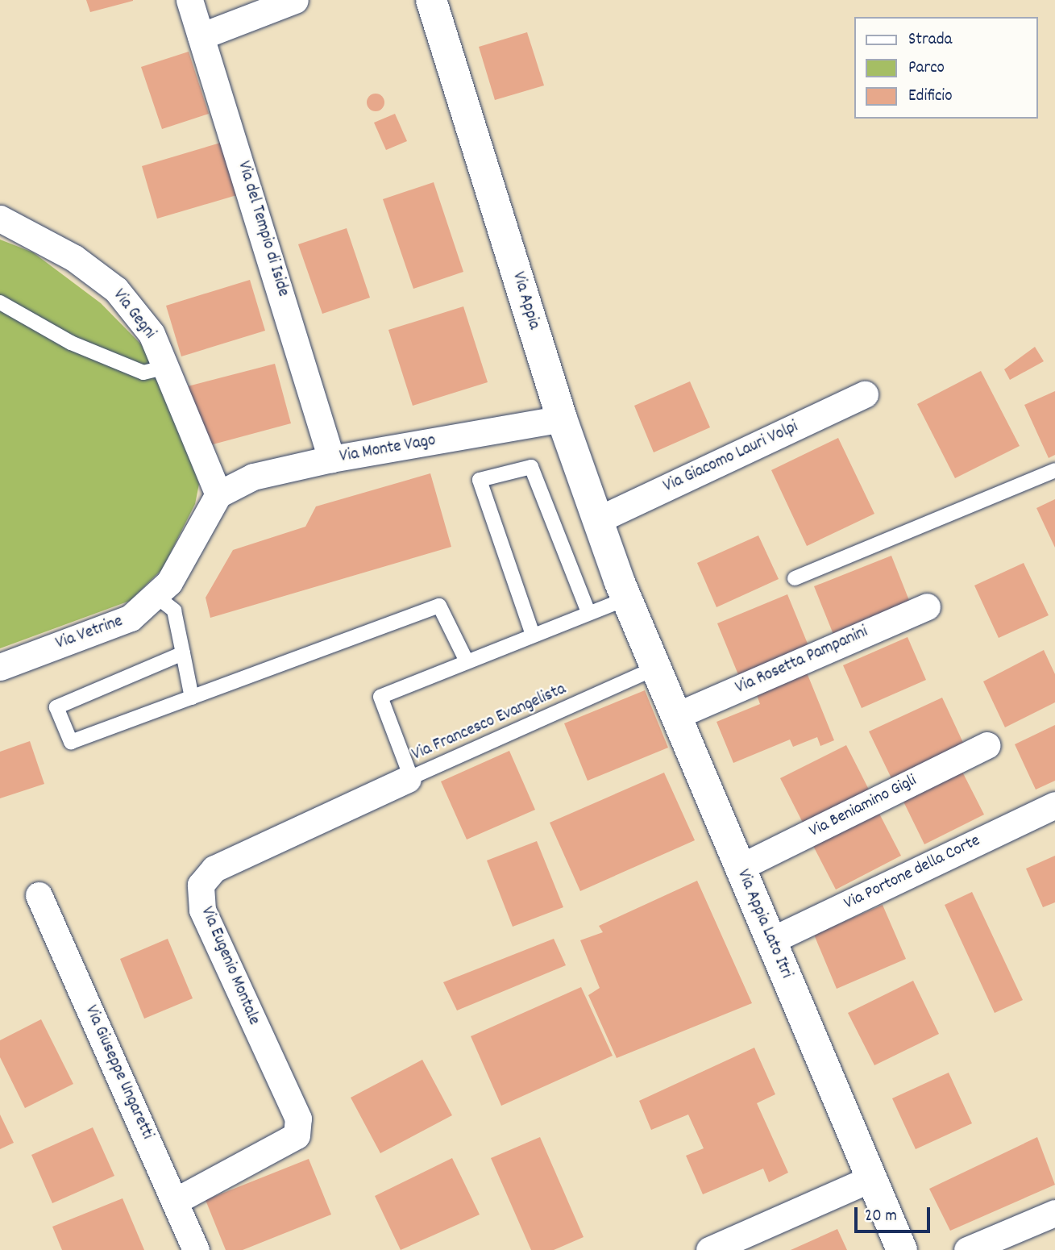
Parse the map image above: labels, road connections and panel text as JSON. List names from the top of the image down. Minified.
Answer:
{"streets":{"main road":["Via Appia","Via Appia Lato Itri"],"street":["Via del Tempio di Iside","Via Gegni","Via Monte Vago","Via Giacomo Lauri Volpi","Via Vetrine","Via Rosetta Pampanini","Via Beniamino Gigli","Via Portone della Corte","Via Eugenio Montale","Via Giuseppe Ungaretti"],"lane":["Via Francesco Evangelista"]},"crossings":[["Via del Tempio di Iside","Via Monte Vago"],["Via Appia","Via Monte Vago"],["Via Appia","Via Giacomo Lauri Volpi"],["Via Appia","Via Francesco Evangelista"],["Via Appia","Via Appia Lato Itri"],["Via Gegni","Via Monte Vago"],["Via Gegni","Via Vetrine"],["Via Monte Vago","Via Vetrine"],["Via Rosetta Pampanini","Via Appia Lato Itri"],["Via Francesco Evangelista","Via Appia Lato Itri"],["Via Francesco Evangelista","Via Eugenio Montale"],["Via Beniamino Gigli","Via Appia Lato Itri"],["Via Portone della Corte","Via Appia Lato Itri"],["Via Eugenio Montale","Via Giuseppe Ungaretti"]],"legend":["Strada","Parco","Edificio"],"scale_bar":"20 m"}
